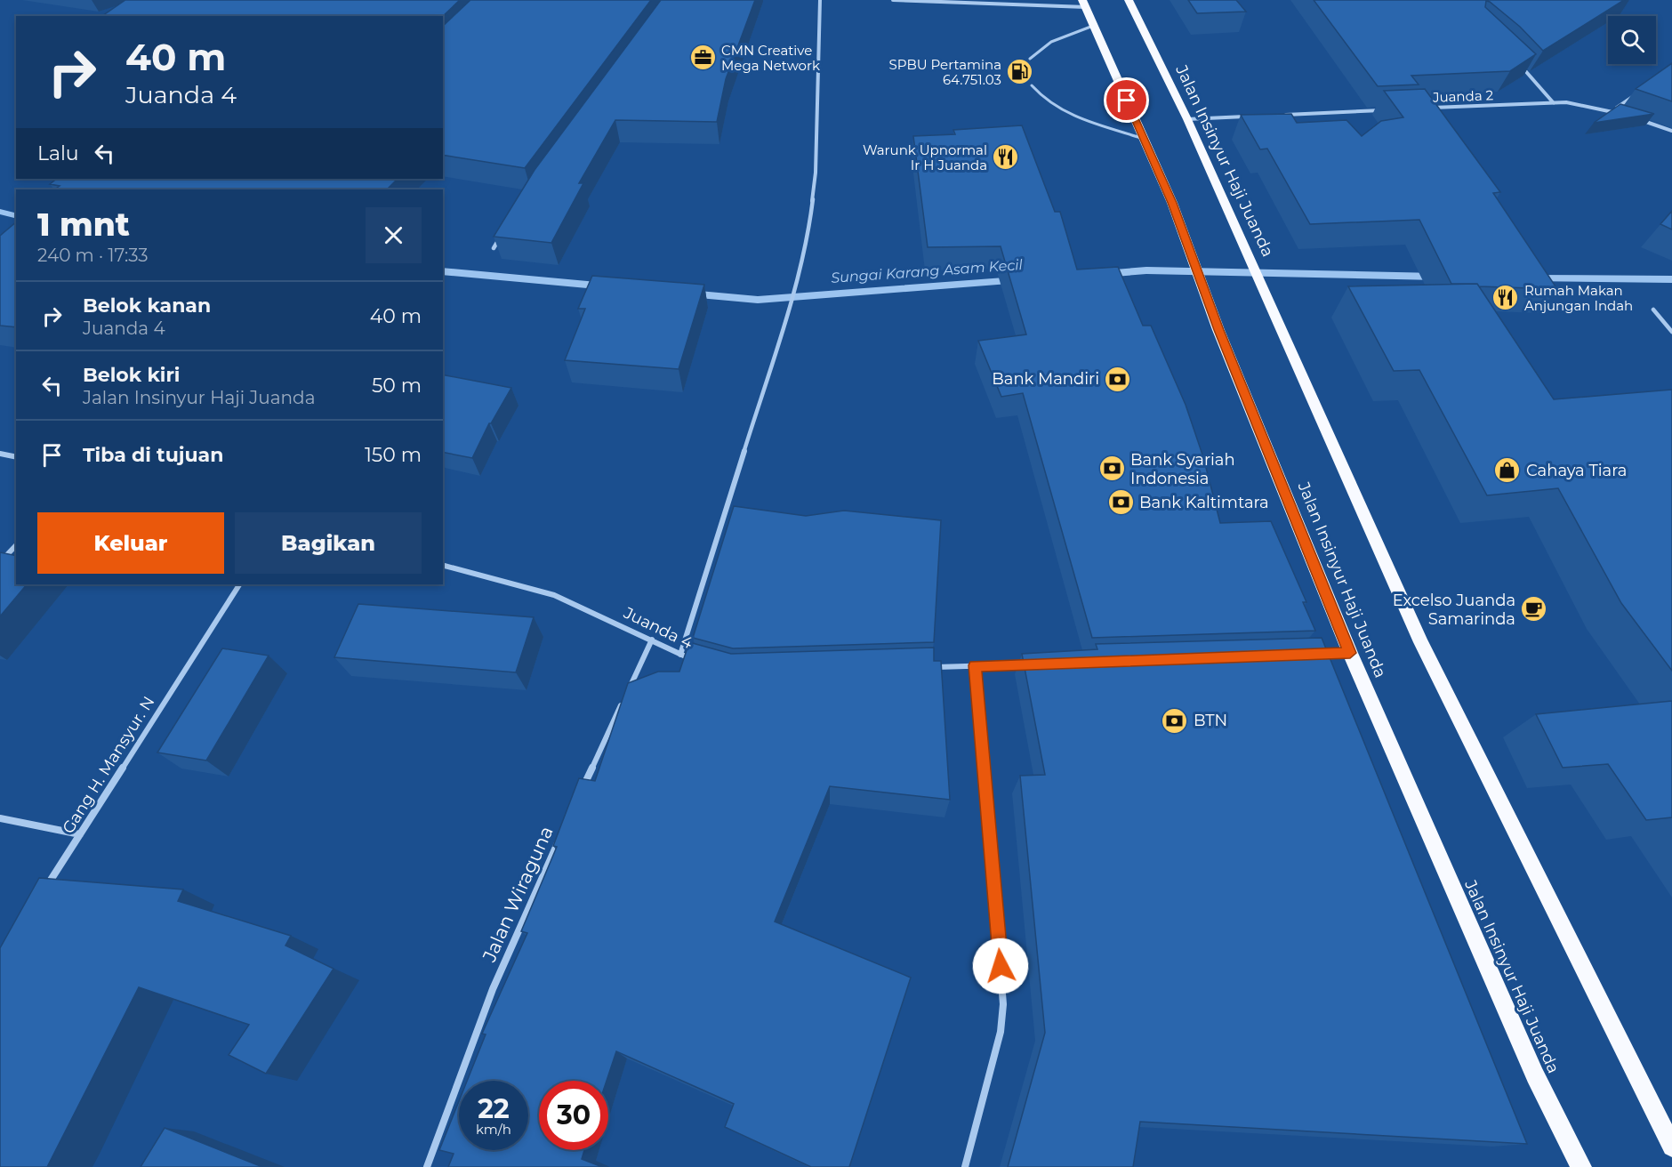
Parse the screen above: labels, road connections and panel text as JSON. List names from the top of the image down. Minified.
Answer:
{"streets":{"highway":["Jalan Insinyur Haji Juanda"],"street":["Juanda 2","Juanda 4","Gang H. Mansyur. N","Jalan Wiraguna"]},"water":["Sungai Karang Asam Kecil"],"places":{"office":["CMN Creative Mega Network"],"fuel station":["SPBU Pertamina 64.751.03"],"restaurant":["Warunk Upnormal Ir H Juanda","Rumah Makan Anjungan Indah"],"bank":["Bank Mandiri","Bank Syariah Indonesia","Bank Kaltimtara","BTN"],"shop":["Cahaya Tiara"],"cafe":["Excelso Juanda Samarinda"]},"page":{"turn":["40 m","Juanda 4"],"then":"Lalu","heading":["1 mnt","240 m · 17:33"],"list":[{"name":"Belok kanan","note":"Juanda 4","value":"40 m"},{"name":"Belok kiri","note":"Jalan Insinyur Haji Juanda","value":"50 m"},{"name":"Tiba di tujuan","value":"150 m"}],"buttons":["Keluar","Bagikan"],"speed":"22 km/h","limit":"30"}}
